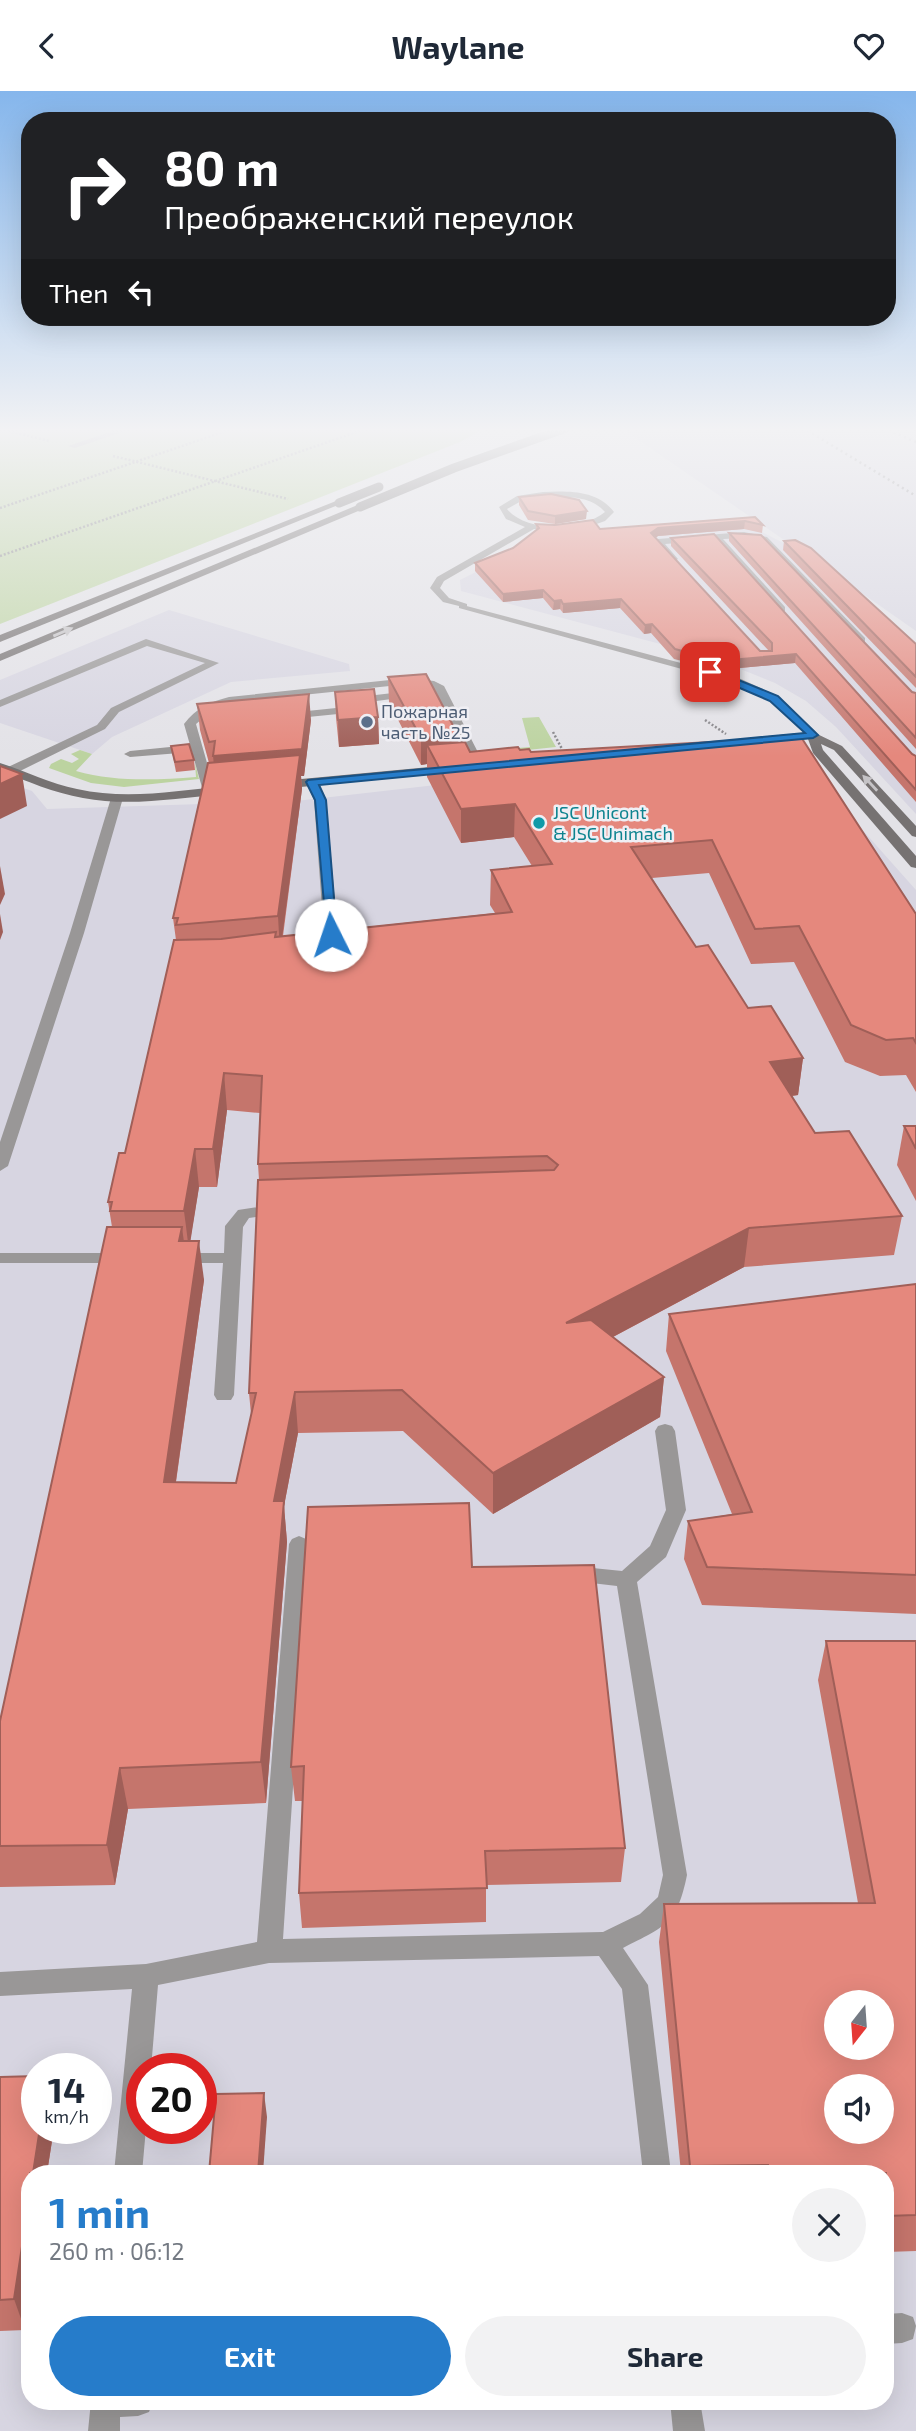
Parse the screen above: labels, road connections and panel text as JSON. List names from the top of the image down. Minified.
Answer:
{"places":["Пожарная часть №25","JSC Unicont & JSC Unimach"],"north":"bottom","page":{"header":"Waylane","turn":["80 m","Преображенский переулок"],"then":"Then","speed":"14 km/h","limit":"20","heading":["1 min","260 m · 06:12"],"buttons":["Exit","Share"]}}
